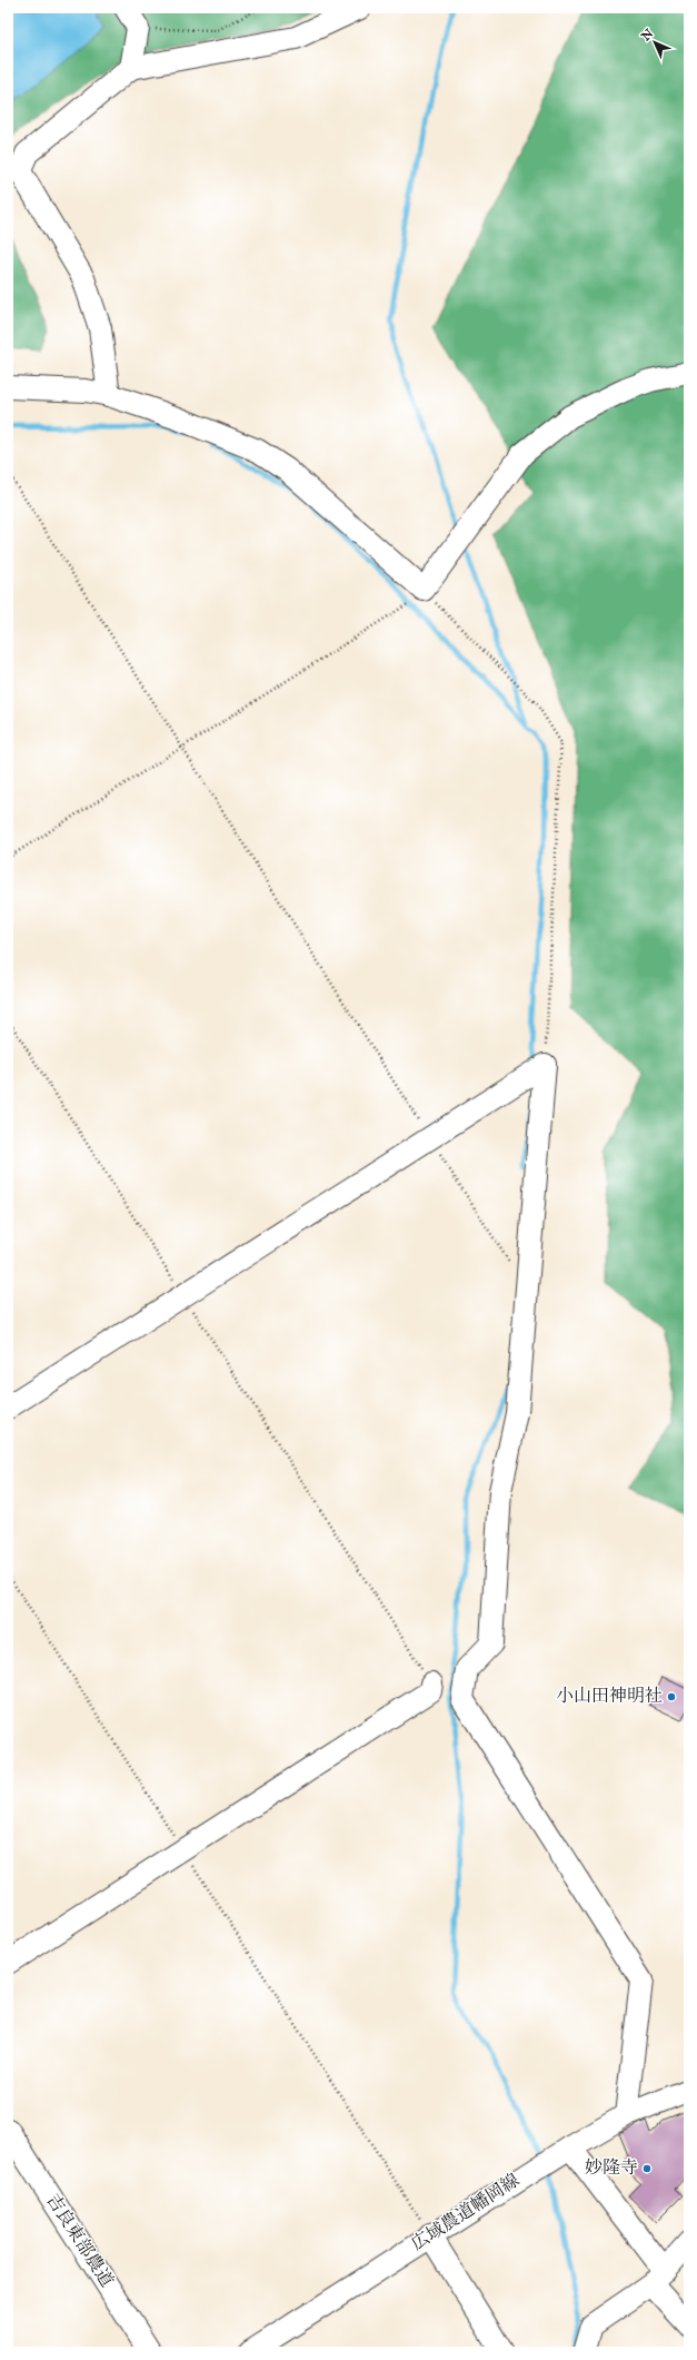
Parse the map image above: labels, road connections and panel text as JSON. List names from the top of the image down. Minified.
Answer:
{"streets":{"street":["広域農道幡岡線","吉良東部農道"]},"places":["小山田神明社","妙隆寺"],"north":"top left"}
